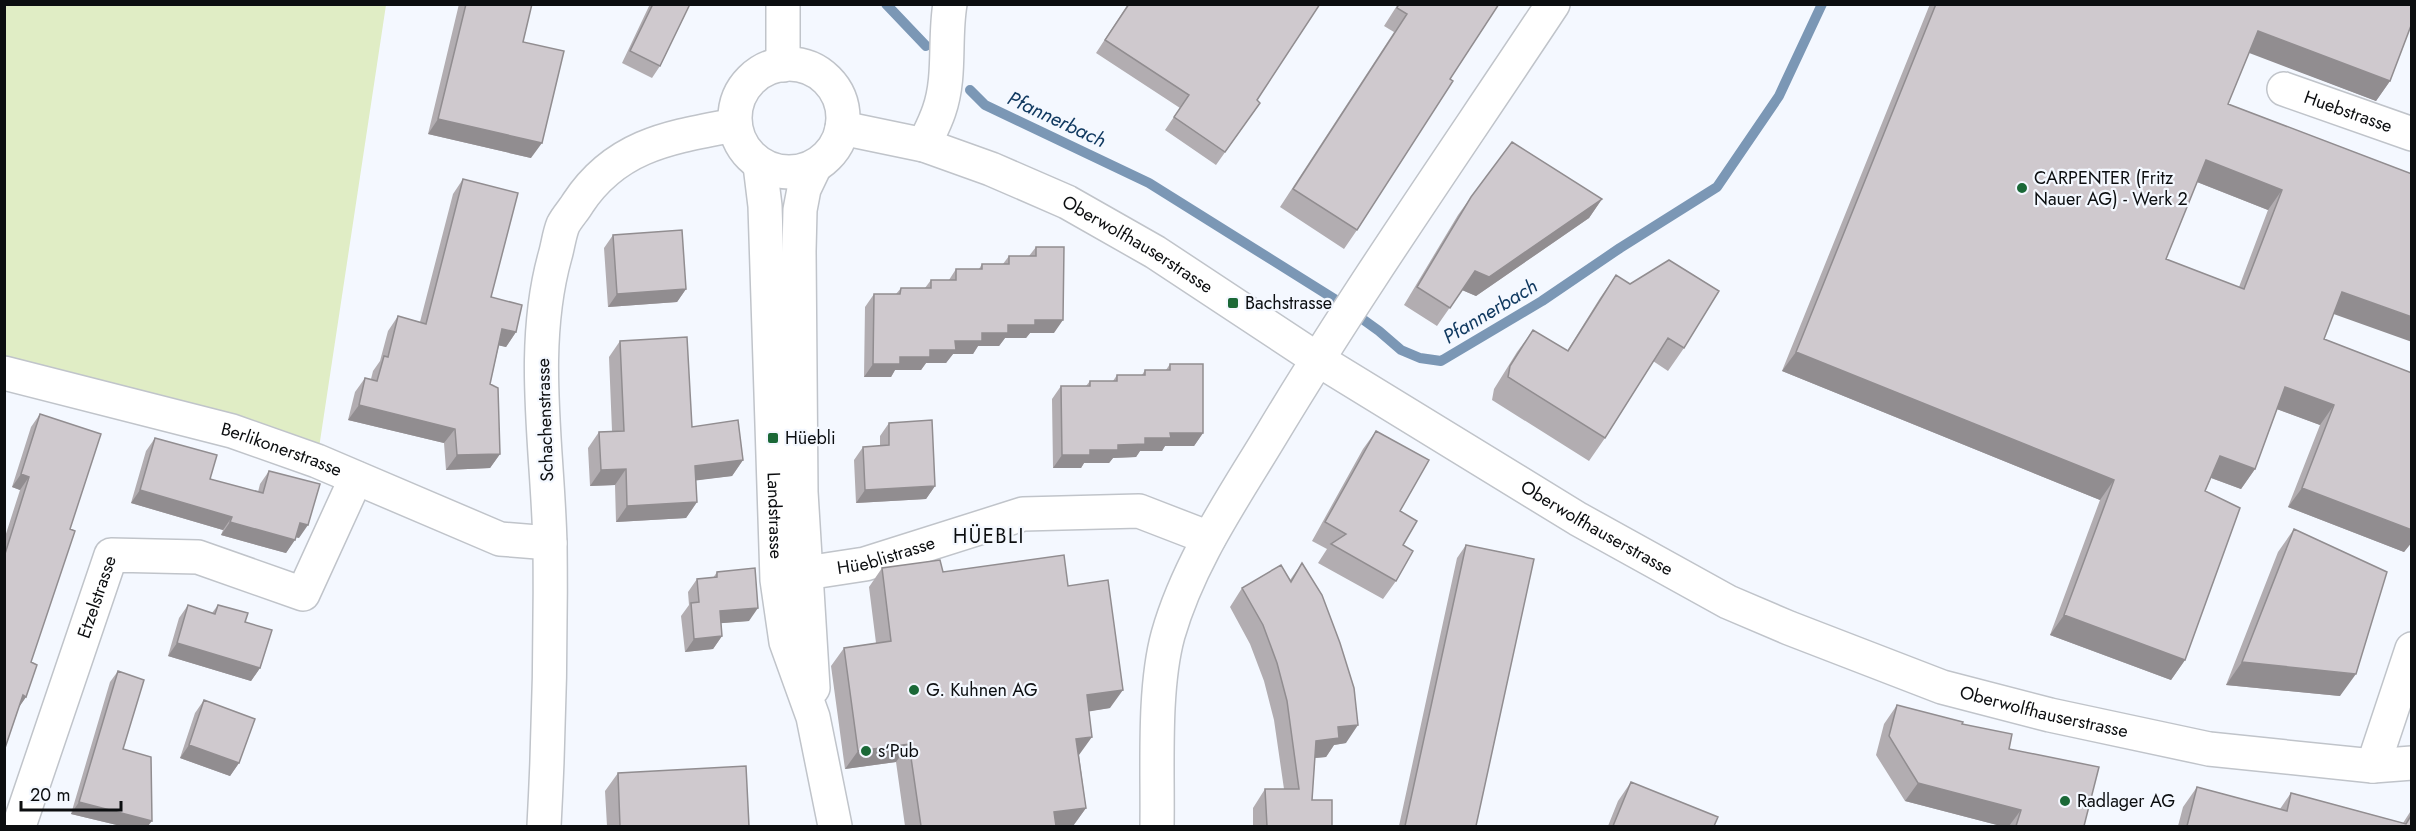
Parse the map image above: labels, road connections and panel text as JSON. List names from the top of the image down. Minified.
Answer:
{"streets":{"street":["Huebstrasse","Oberwolfhauserstrasse","Schachenstrasse","Berlikonerstrasse","Landstrasse","Hüeblistrasse","Etzelstrasse"]},"crossings":[["Oberwolfhauserstrasse","Schachenstrasse"],["Oberwolfhauserstrasse","Landstrasse"],["Schachenstrasse","Berlikonerstrasse"],["Schachenstrasse","Landstrasse"],["Berlikonerstrasse","Etzelstrasse"],["Landstrasse","Hüeblistrasse"]],"districts":["HÜEBLI"],"water":["Pfannerbach"],"places":{"other":["CARPENTER (Fritz Nauer AG) - Werk 2","G. Kuhnen AG","s‘Pub","Radlager AG"],"transit":["Bachstrasse","Hüebli"]},"scale_bar":"20 m"}
